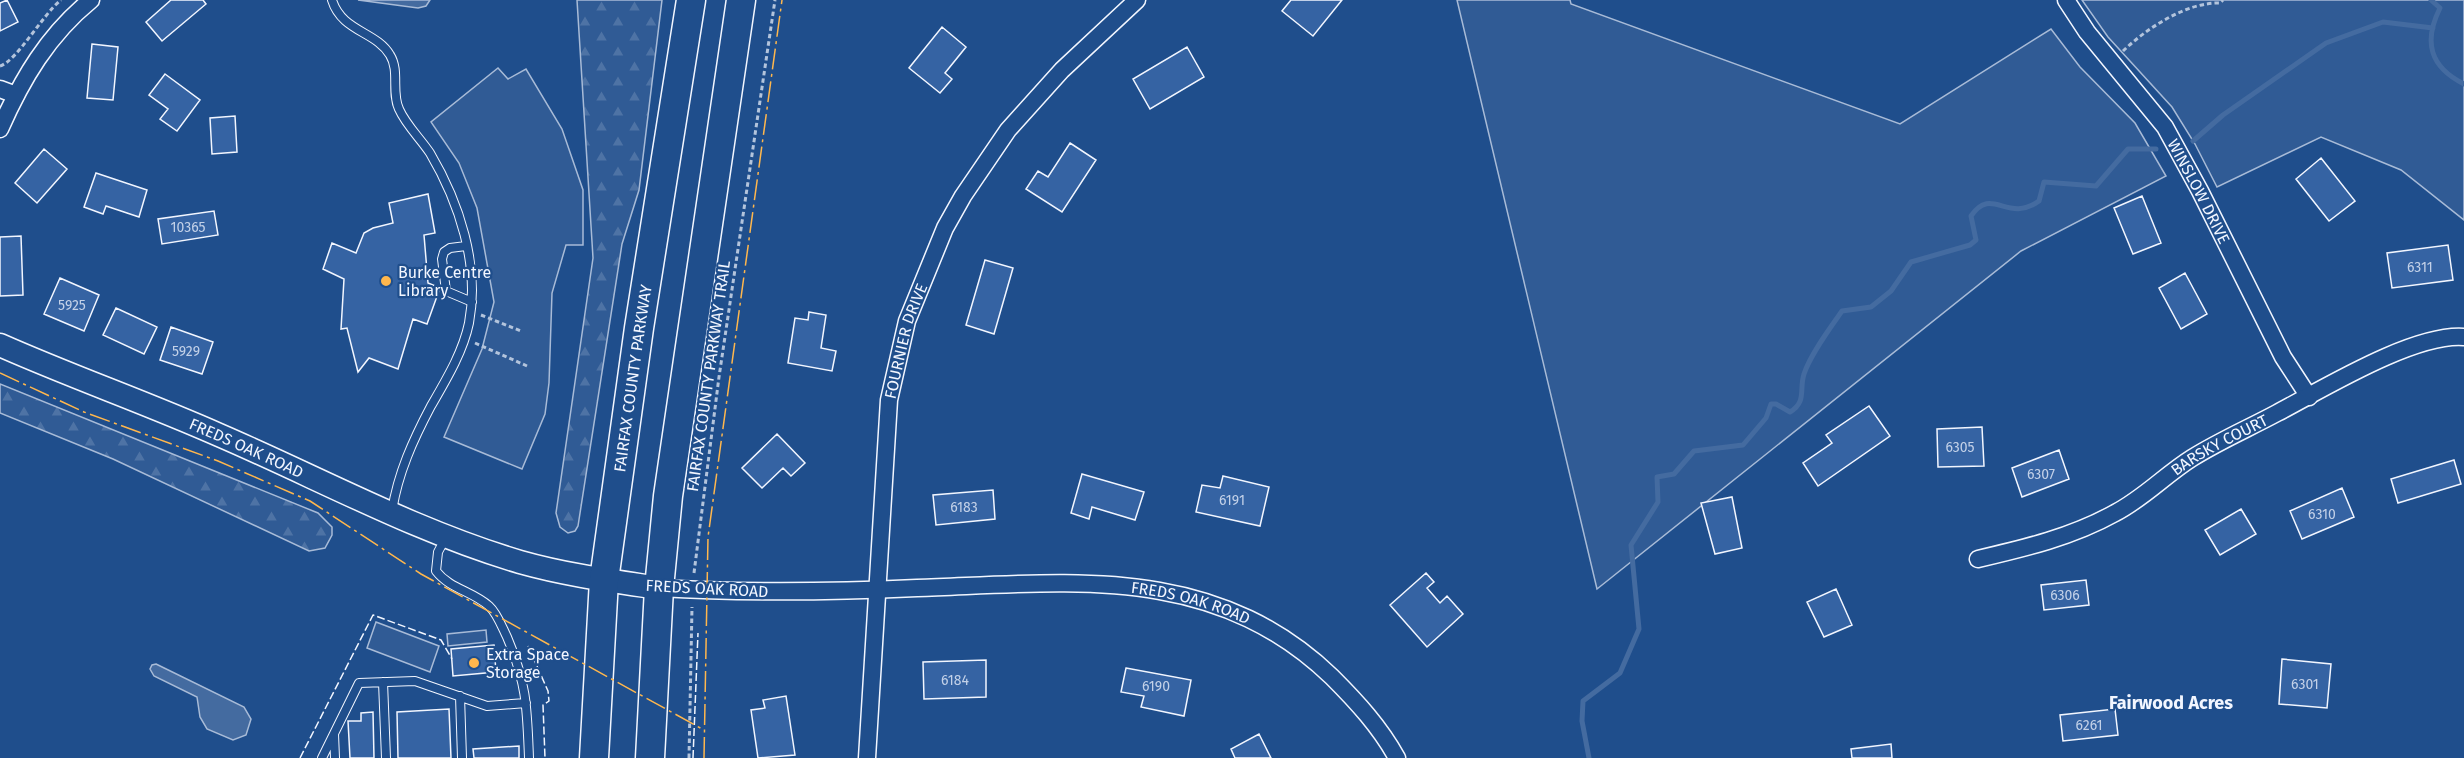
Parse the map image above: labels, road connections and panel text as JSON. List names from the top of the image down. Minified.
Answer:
{"streets":{"highway":["FAIRFAX COUNTY PARKWAY"],"street":["WINSLOW DRIVE","FOURNIER DRIVE","BARSKY COURT","FREDS OAK ROAD"],"path":["FAIRFAX COUNTY PARKWAY TRAIL"]},"crossings":[["WINSLOW DRIVE","BARSKY COURT"],["FOURNIER DRIVE","FREDS OAK ROAD"],["FAIRFAX COUNTY PARKWAY TRAIL","FREDS OAK ROAD"],["FAIRFAX COUNTY PARKWAY","FREDS OAK ROAD"]],"districts":["Fairwood Acres"],"places":["Burke Centre Library","Extra Space Storage"],"house_numbers":["10365","6311","5925","5929","6305","6307","6191","6183","6310","6306","6184","6301","6190","6261"]}
